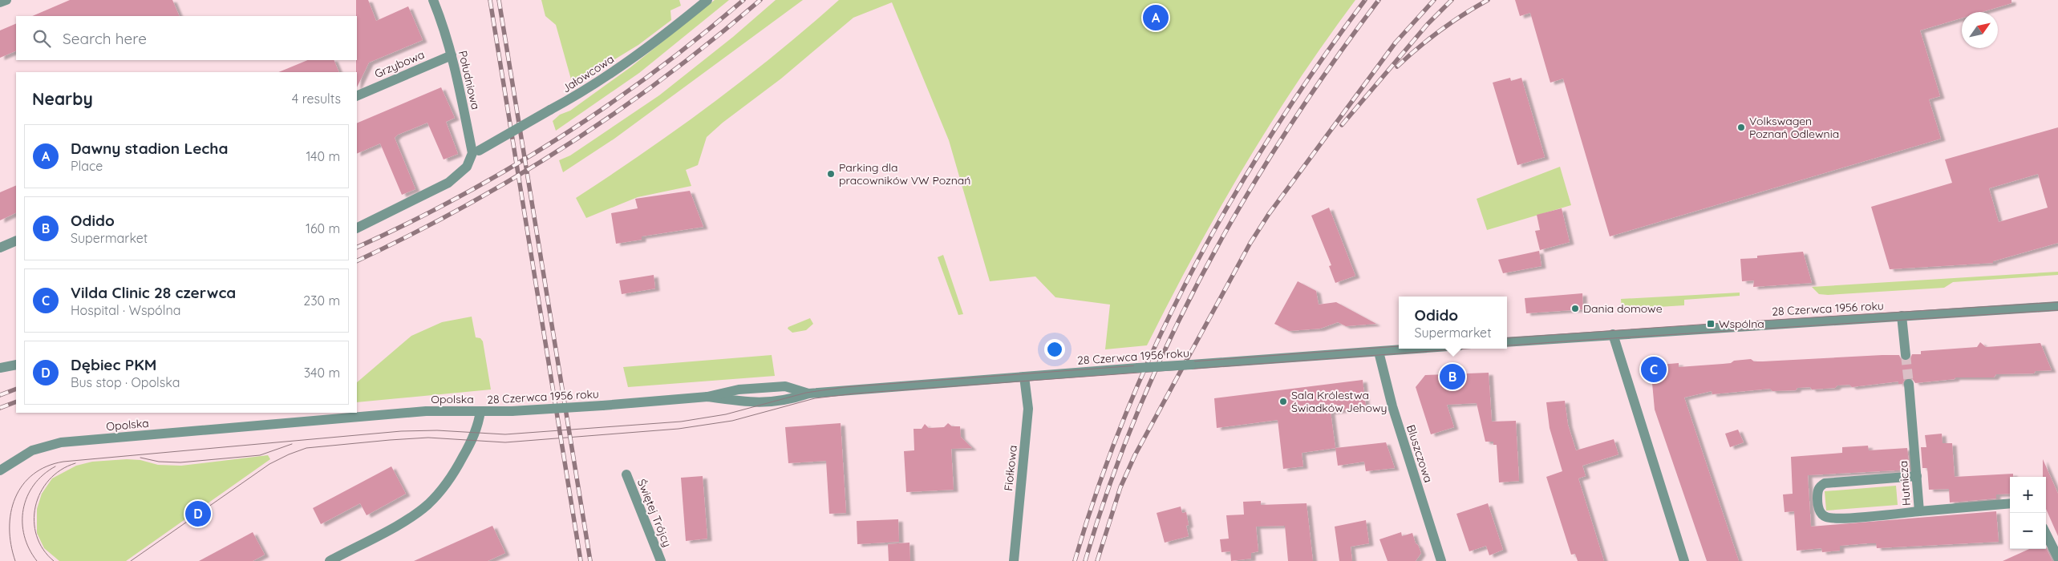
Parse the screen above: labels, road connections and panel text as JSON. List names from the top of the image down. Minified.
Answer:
{"streets":{"street":["Grzybowa","Jałowcowa","Południowa","28 Czerwca 1956 roku","Opolska","Bluszczowa","Fiołkowa","Hutnicza","Świętej Trójcy"]},"crossings":[["Grzybowa","Południowa"],["Jałowcowa","Południowa"],["28 Czerwca 1956 roku","Opolska"],["28 Czerwca 1956 roku","Bluszczowa"],["28 Czerwca 1956 roku","Fiołkowa"]],"places":{"other":["Volkswagen Poznań Odlewnia","Parking dla pracowników VW Poznań","Dania domowe","Sala Królestwa Świadków Jehowy"],"transit":["Wspólna"]},"north":"top right","page":{"pins":["A","C","B","D"],"search":"Search here","heading":["Nearby","4 results"],"list":[{"mark":"A","name":"Dawny stadion Lecha","note":"Place","value":"140 m"},{"mark":"B","name":"Odido","note":"Supermarket","value":"160 m"},{"mark":"C","name":"Vilda Clinic 28 czerwca","note":"Hospital · Wspólna","value":"230 m"},{"mark":"D","name":"Dębiec PKM","note":"Bus stop · Opolska","value":"340 m"}],"popup":["Odido","Supermarket"],"map_buttons":["+","−"]}}
